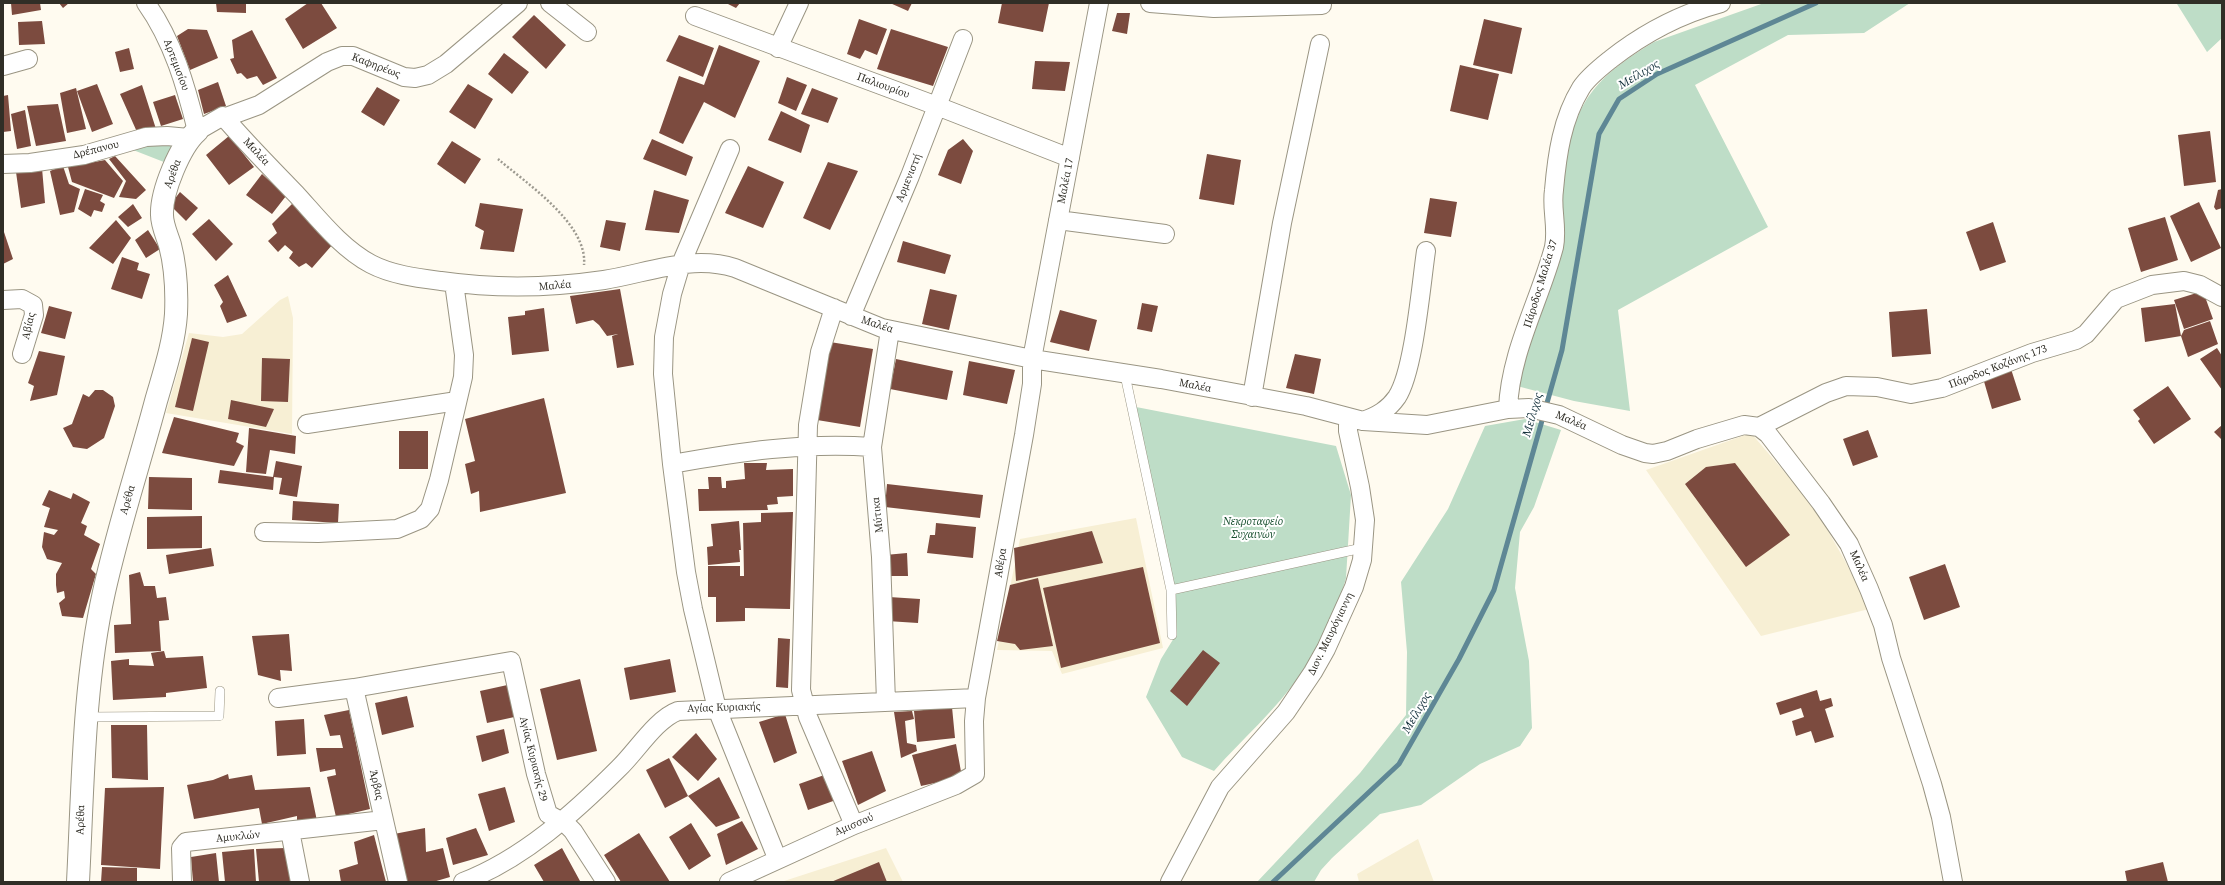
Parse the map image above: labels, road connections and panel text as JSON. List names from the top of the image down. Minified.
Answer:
{"streets":{"street":["Αρτεμισίου","Καφηρέως","Παλιουρίου","Δρέπανου","Μαλέα","Αρέθα","Αρμενιστή","Μαλέα 17","Πάροδος Μαλέα 37","Αβίας","Πάροδος Κοζάνης 173","Μύτικα","Αθέρα","Διον. Μαυρόγιαννη","Αγίας Κυριακής","Αγίας Κυριακής 29","Άρβας","Αμισσού","Αμυκλών"]},"crossings":[["Αρτεμισίου","Δρέπανου"],["Αρτεμισίου","Αρέθα"],["Καφηρέως","Μαλέα"],["Παλιουρίου","Αρμενιστή"],["Παλιουρίου","Μαλέα 17"],["Δρέπανου","Αρέθα"],["Μαλέα","Αρμενιστή"],["Μαλέα","Μαλέα 17"],["Μαλέα","Πάροδος Μαλέα 37"],["Μαλέα","Πάροδος Κοζάνης 173"],["Μαλέα","Μύτικα"],["Μαλέα","Αθέρα"],["Μαλέα","Διον. Μαυρόγιαννη"],["Μαλέα 17","Αθέρα"],["Μύτικα","Αγίας Κυριακής"],["Αθέρα","Αγίας Κυριακής"],["Αθέρα","Αμισσού"],["Αγίας Κυριακής","Αγίας Κυριακής 29"],["Αγίας Κυριακής 29","Άρβας"],["Άρβας","Αμυκλών"]],"water":["Μείλιχος"],"parks":["Νεκροταφείο Συχαινών"]}
